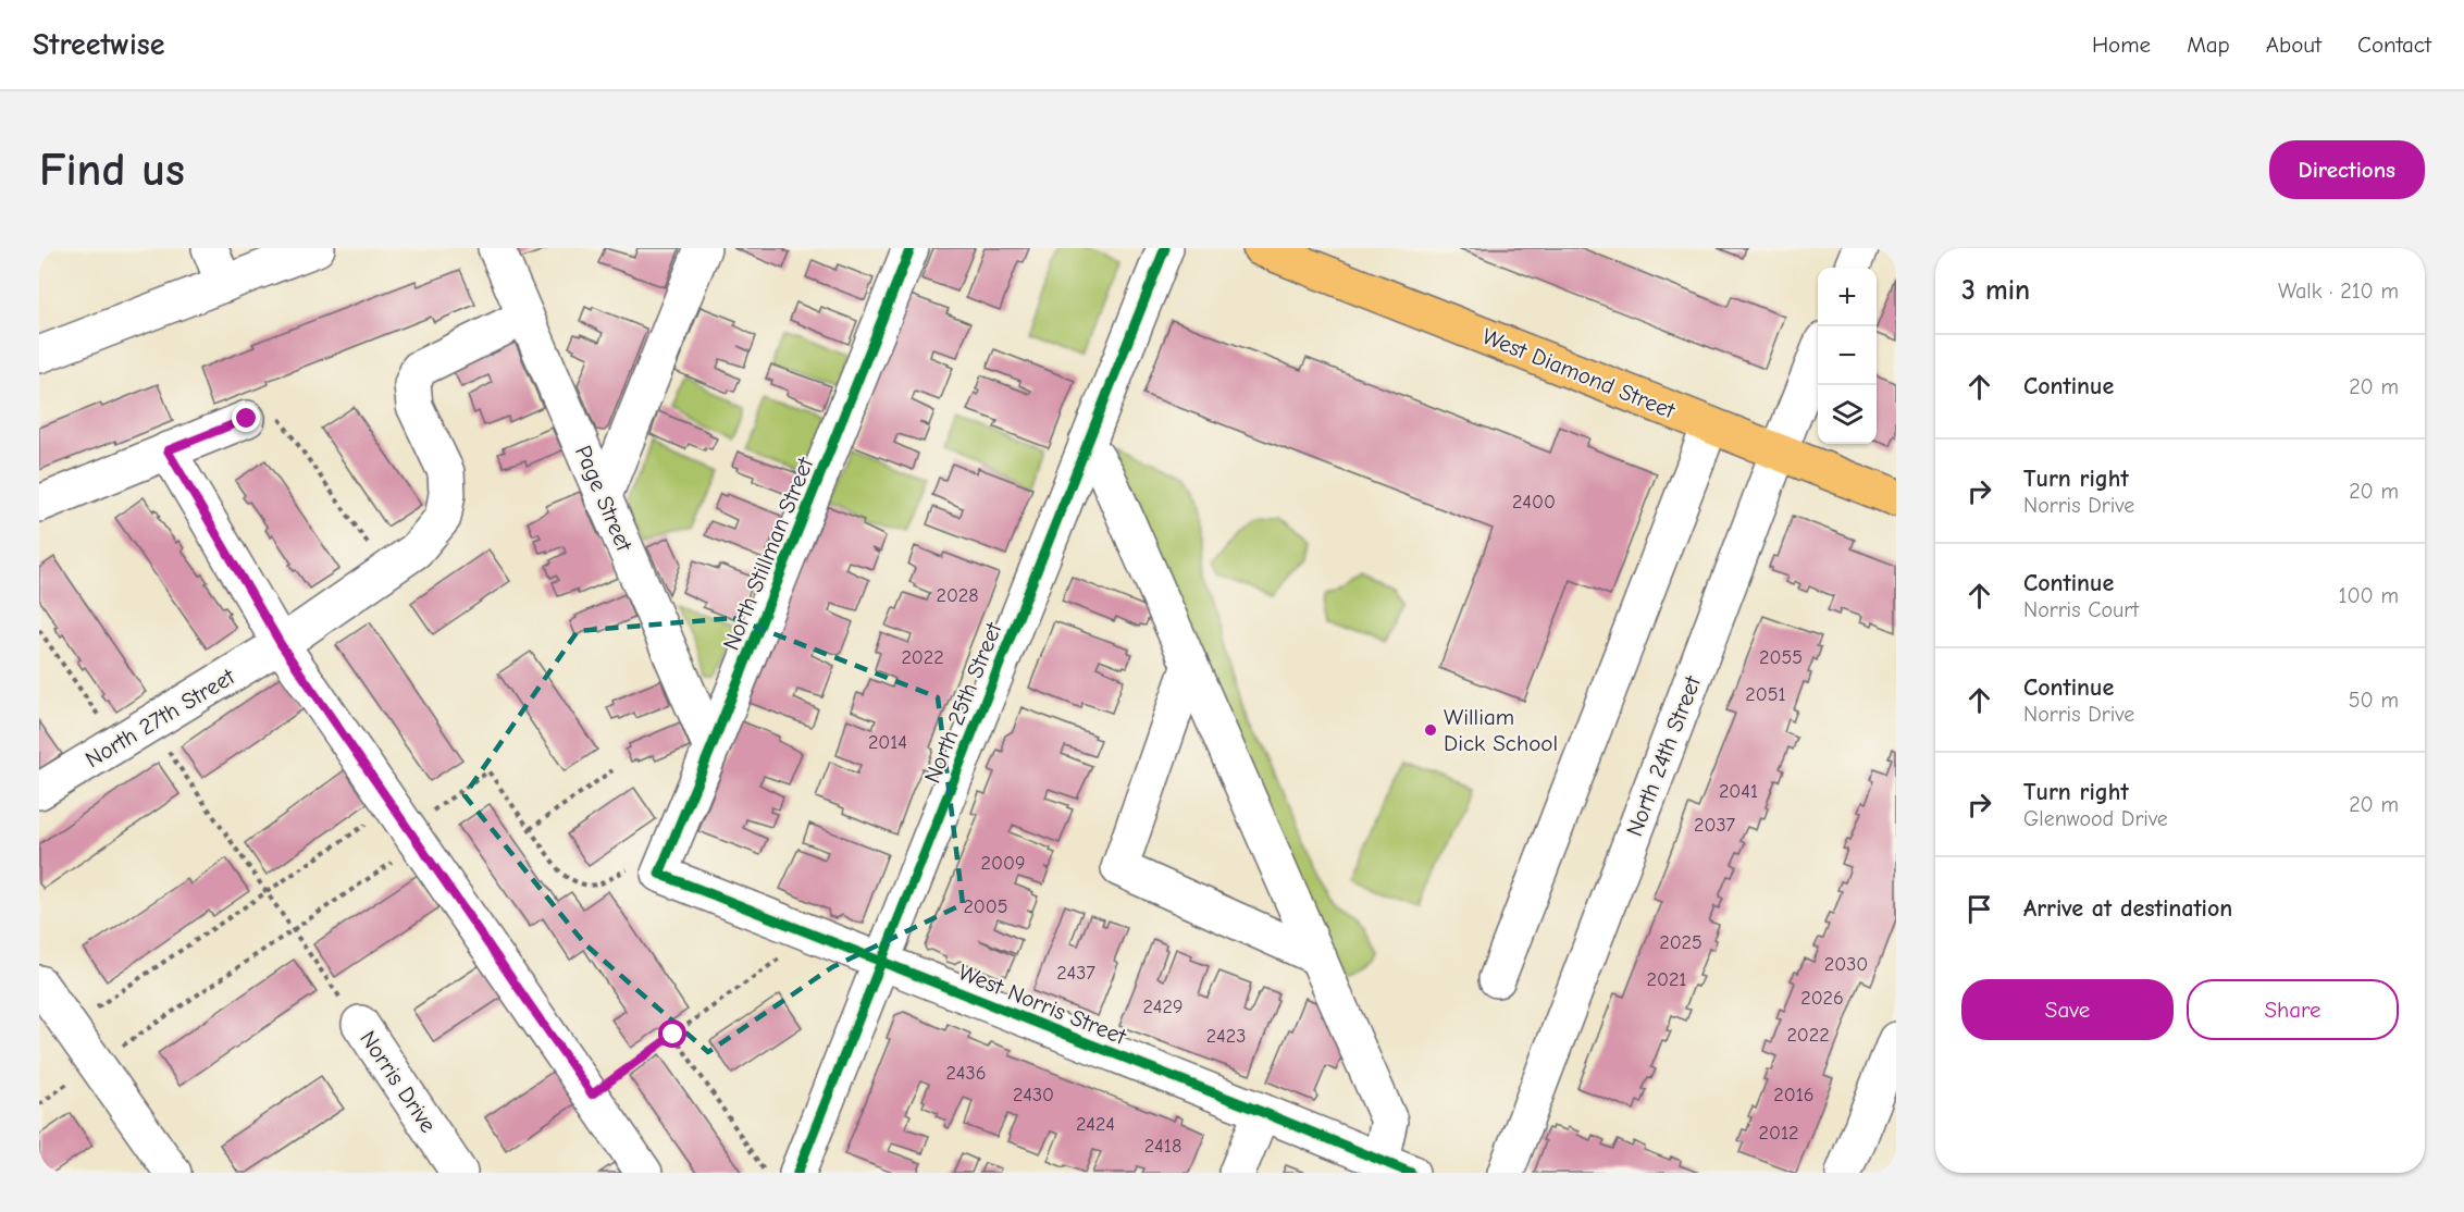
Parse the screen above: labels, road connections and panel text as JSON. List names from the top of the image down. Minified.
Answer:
{"streets":{"main road":["West Diamond Street"],"street":["Page Street","North Stillman Street","North 25th Street","North 27th Street","North 24th Street","West Norris Street","Norris Drive"]},"crossings":[["West Diamond Street","North 24th Street"],["Page Street","North Stillman Street"],["North Stillman Street","West Norris Street"],["North 25th Street","West Norris Street"]],"places":["William Dick School"],"house_numbers":["2400","2028","2022","2055","2051","2014","2041","2037","2009","2005","2025","2030","2437","2021","2026","2429","2022","2423","2436","2430","2016","2424","2012","2418"],"page":{"header":"Streetwise","nav":["Home","Map","About","Contact"],"buttons":["Directions",["Save","Share"]],"title":"Find us","heading":["3 min","Walk · 210 m"],"map_buttons":["+","−"],"list":[["Continue","20 m"],["Turn right","Norris Drive","20 m"],["Continue","Norris Court","100 m"],["Continue","Norris Drive","50 m"],["Turn right","Glenwood Drive","20 m"],"Arrive at destination"]}}
